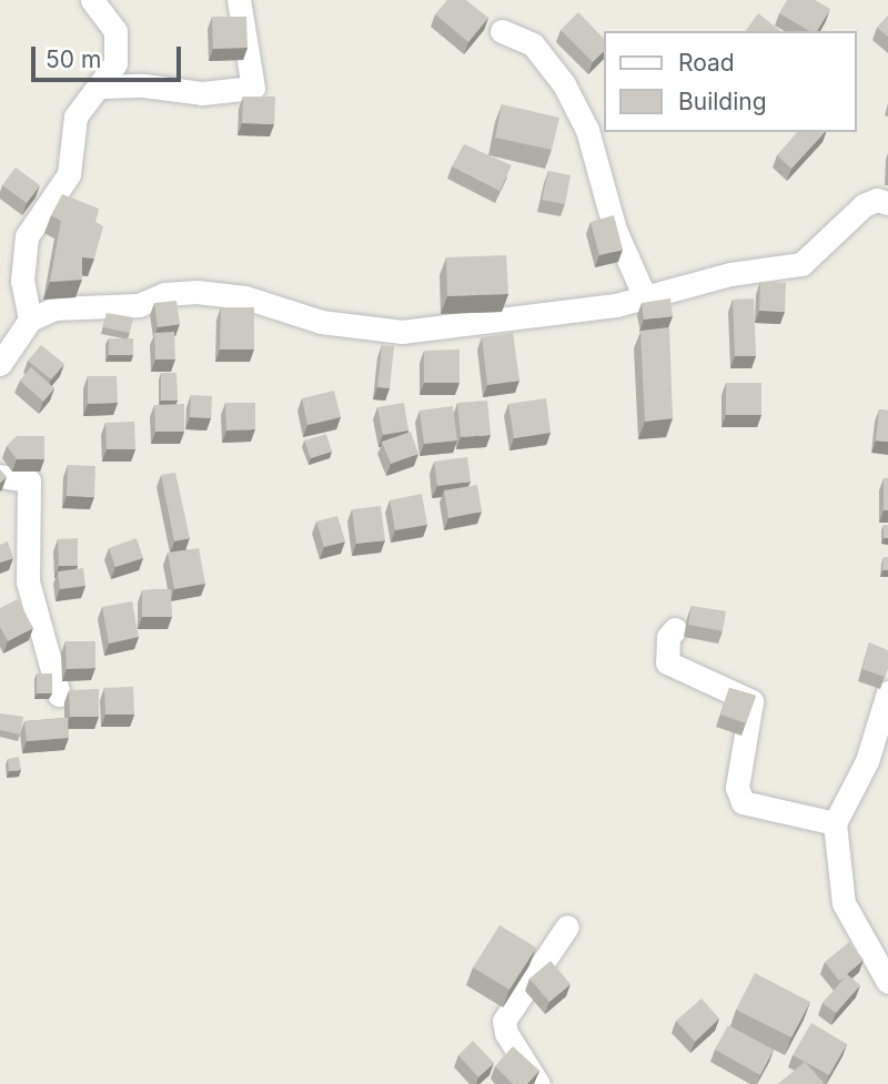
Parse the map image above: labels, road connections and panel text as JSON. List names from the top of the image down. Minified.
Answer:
{"legend":["Road","Building"],"scale_bar":"50 m"}
